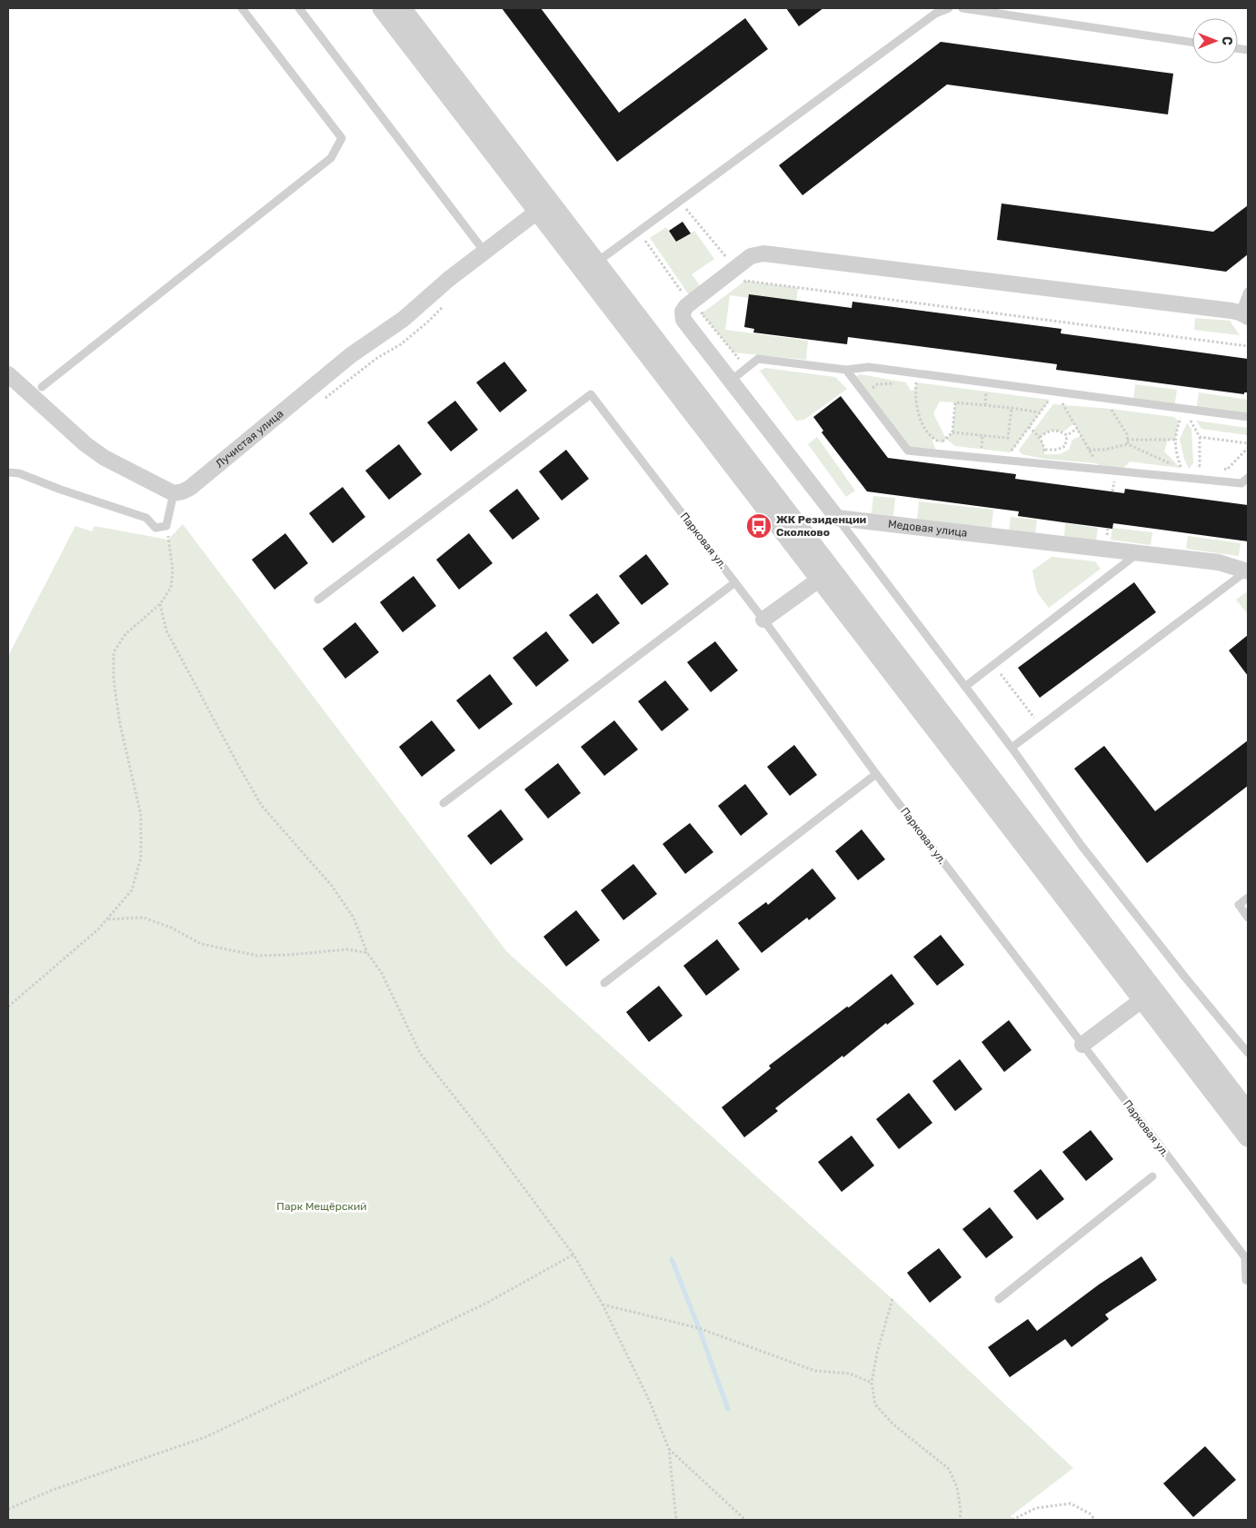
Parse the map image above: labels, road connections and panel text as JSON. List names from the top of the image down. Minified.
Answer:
{"streets":{"street":["Лучистая улица","Медовая улица"],"lane":["Парковая ул."]},"parks":["Парк Мещёрский"],"places":{"bus stop":["ЖК Резиденции Сколково"]},"north":"right"}
